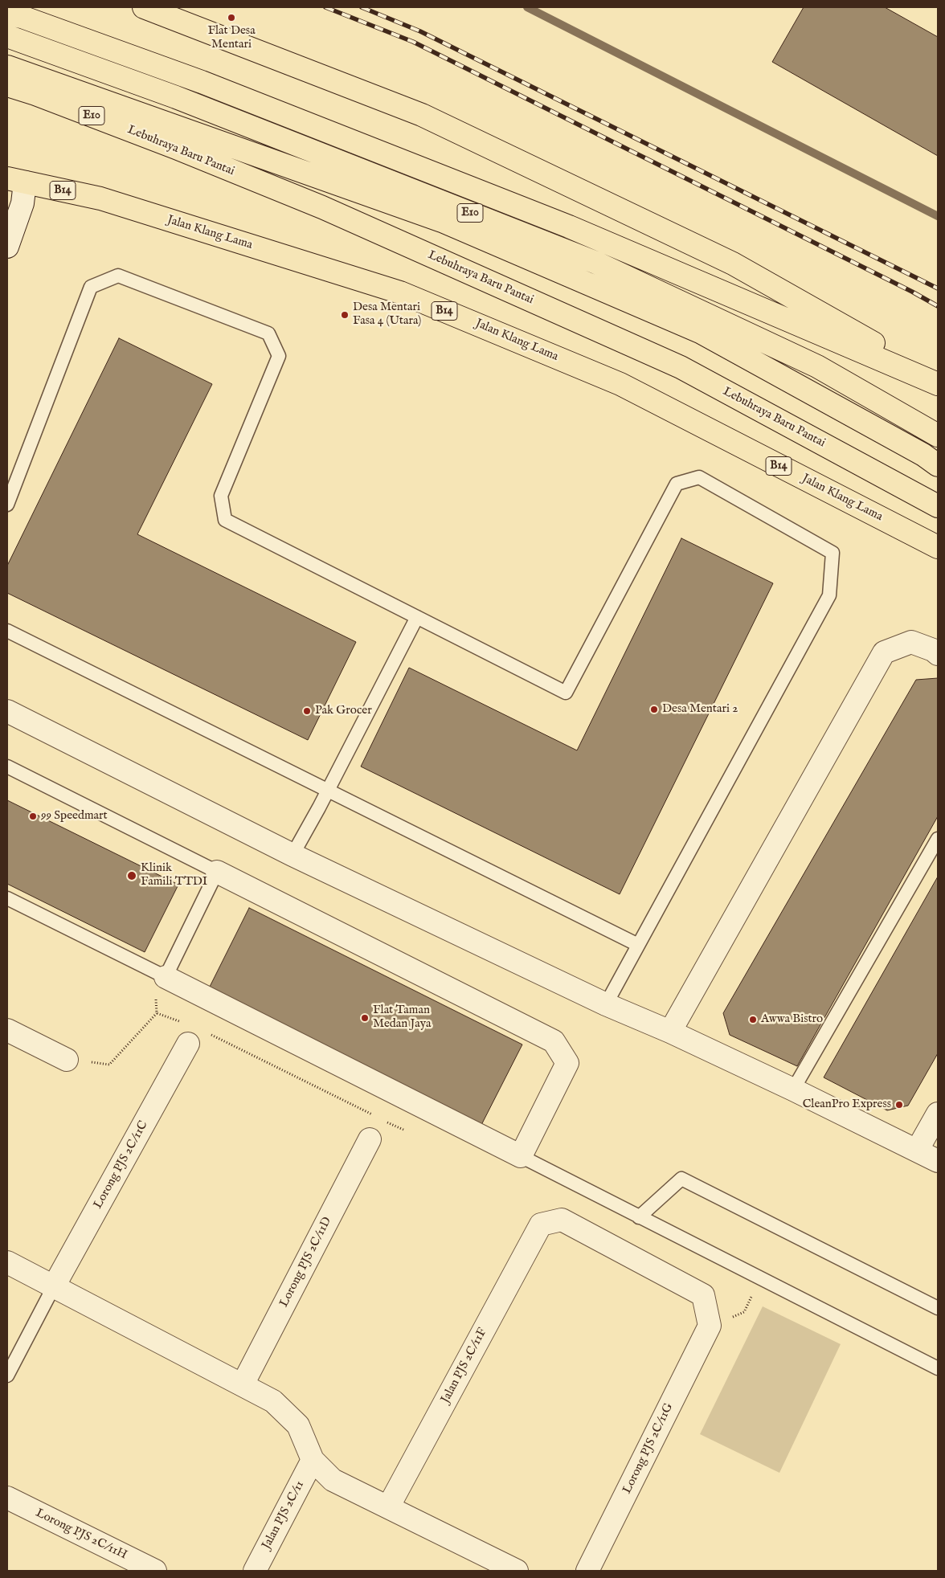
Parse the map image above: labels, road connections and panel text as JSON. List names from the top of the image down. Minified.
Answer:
{"streets":{"main road":["E10","Lebuhraya Baru Pantai","B14","Jalan Klang Lama"],"street":["Lorong PJS 2C/11C","Lorong PJS 2C/11D","Jalan PJS 2C/11F","Lorong PJS 2C/11G","Jalan PJS 2C/11","Lorong PJS 2C/11H"]},"crossings":[["Jalan PJS 2C/11F","Lorong PJS 2C/11G"]],"places":["Flat Desa Mentari","Desa Mentari Fasa 4 (Utara)","Desa Mentari 2","Pak Grocer","99 Speedmart","Klinik Famili TTDI","Flat Taman Medan Jaya","Awwa Bistro","CleanPro Express"]}
